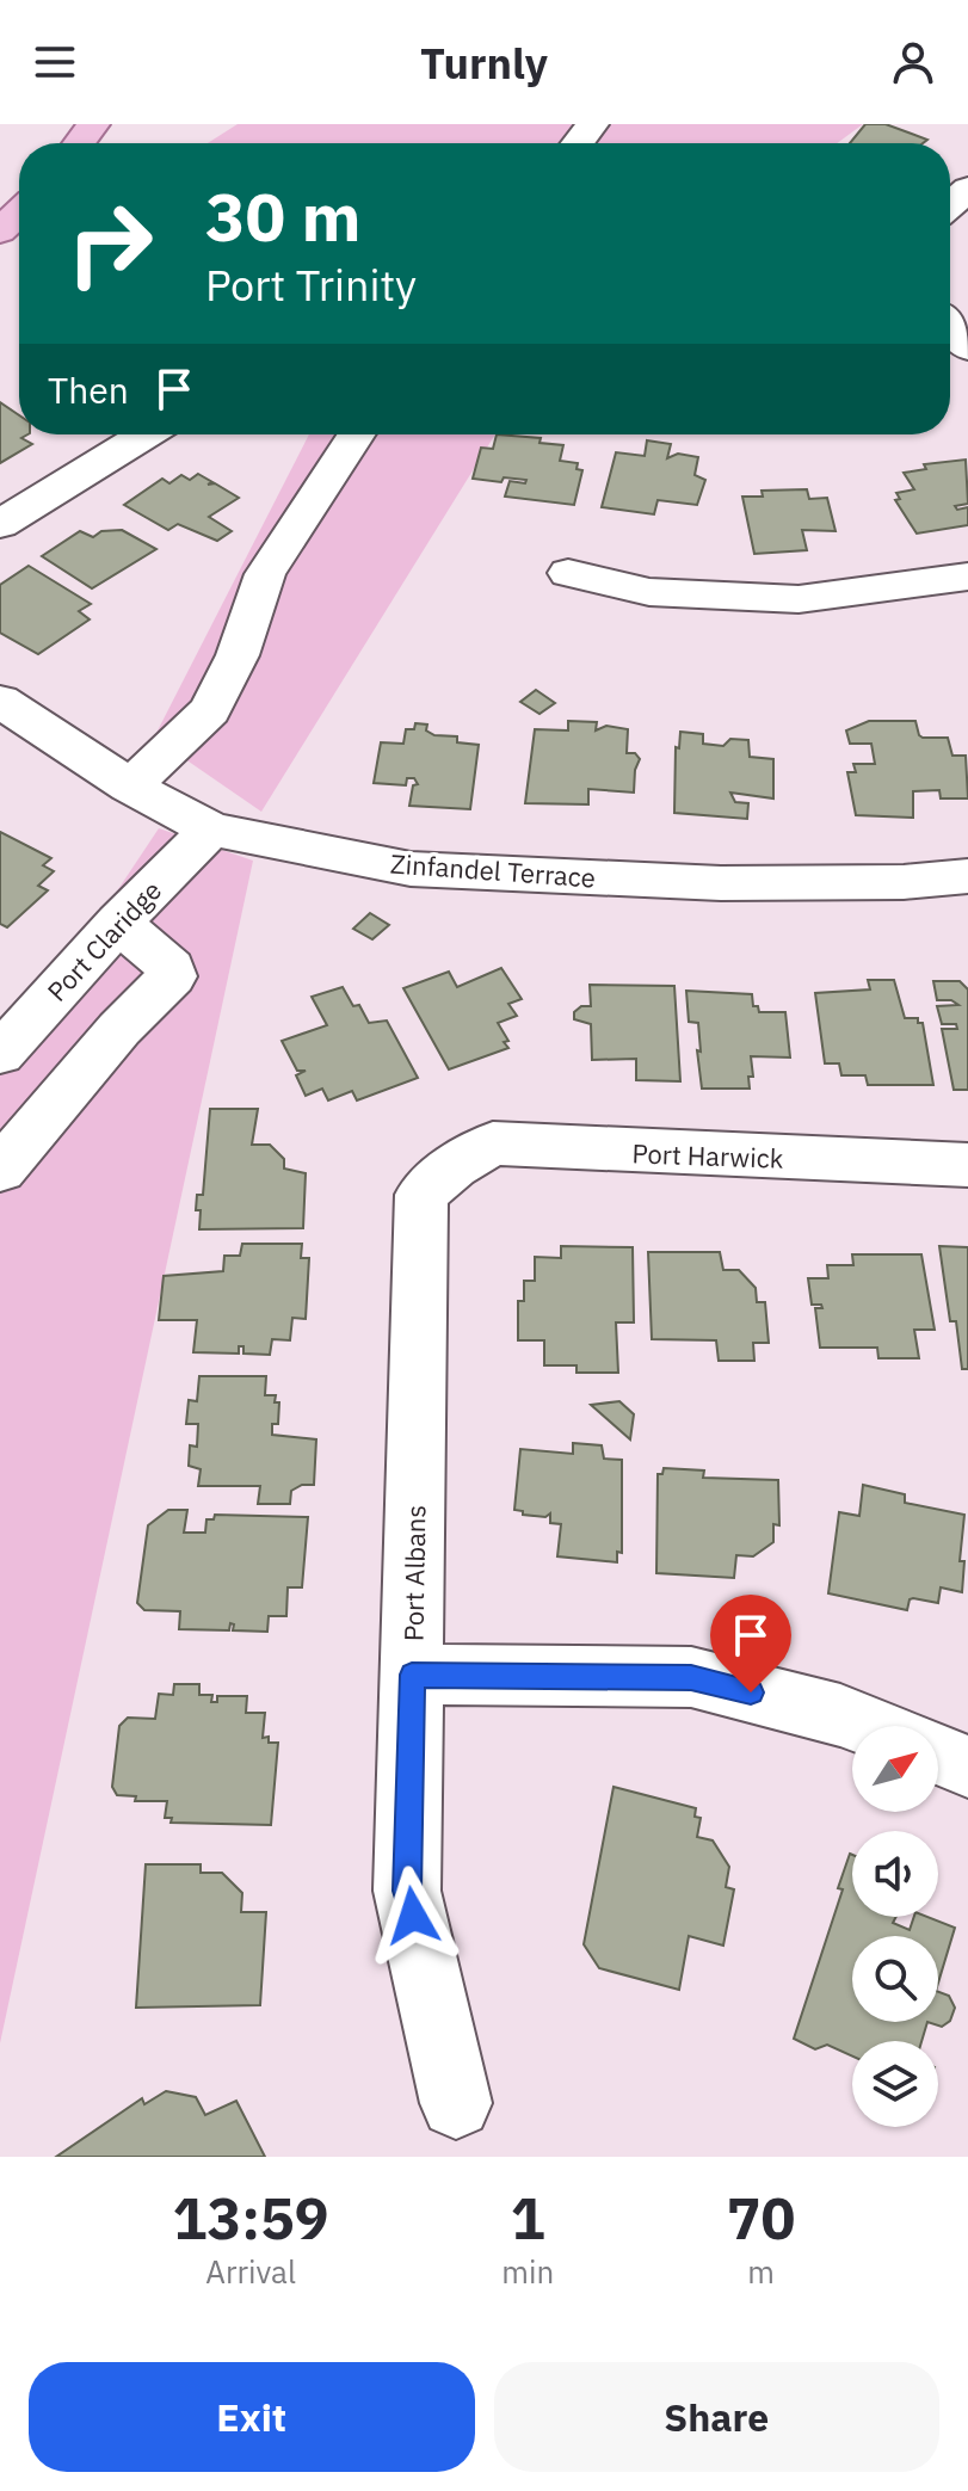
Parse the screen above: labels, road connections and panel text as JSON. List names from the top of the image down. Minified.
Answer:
{"streets":{"street":["Zinfandel Terrace","Port Claridge","Port Harwick","Port Albans"]},"crossings":[["Zinfandel Terrace","Port Claridge"],["Port Harwick","Port Albans"]],"north":"top right","page":{"header":"Turnly","turn":["30 m","Port Trinity"],"then":"Then","eta":["13:59","Arrival","1","min","70","m"],"buttons":["Exit","Share"]}}
